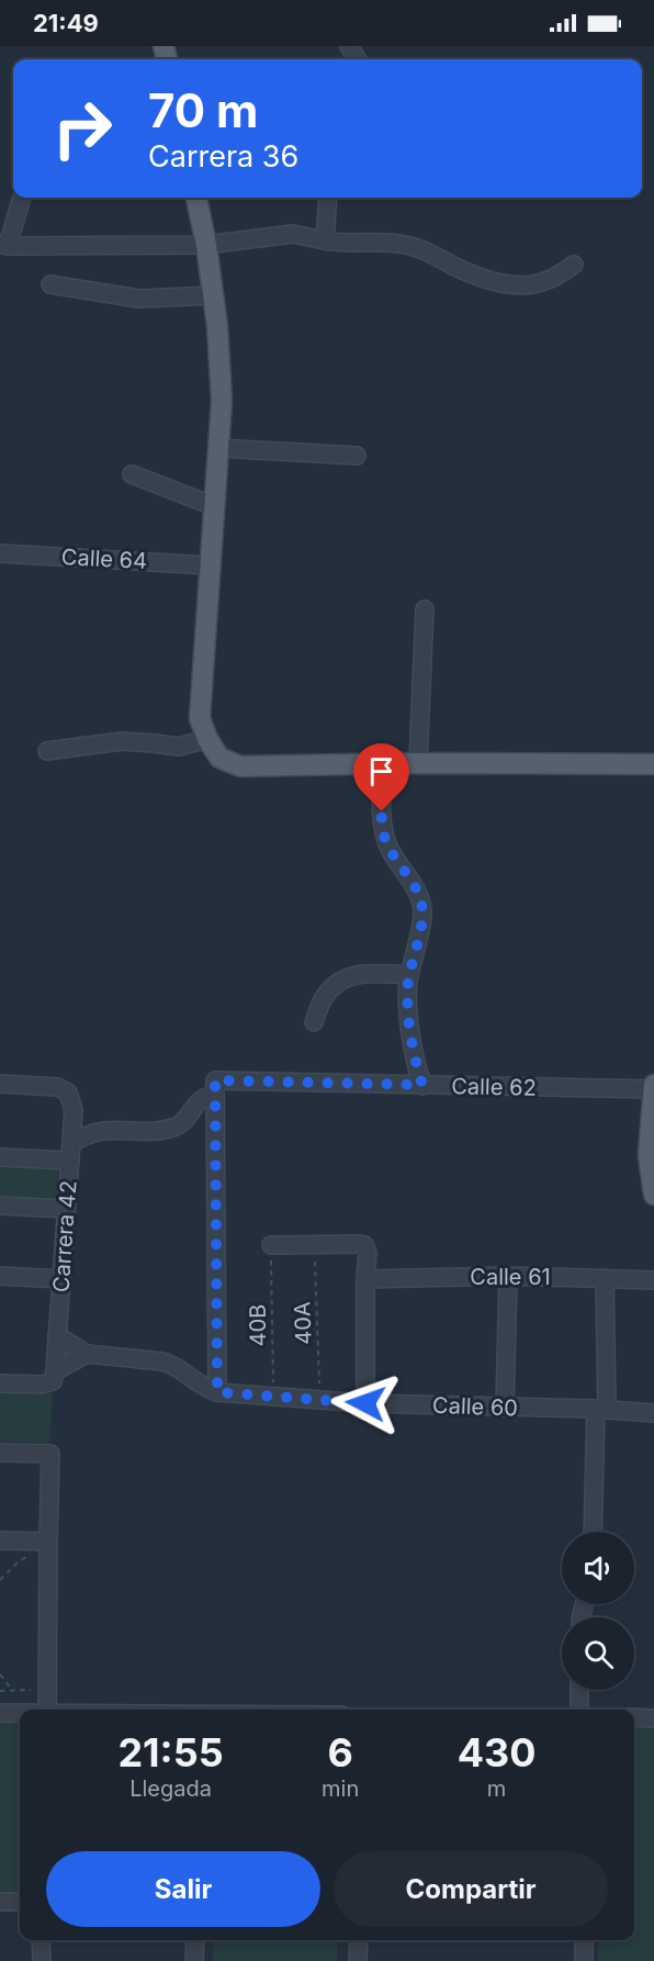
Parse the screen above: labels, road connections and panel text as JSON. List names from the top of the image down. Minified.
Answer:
{"streets":{"street":["Calle 64","Calle 62","Carrera 42","Calle 61","Calle 60"],"path":["40A","40B"]},"crossings":[["40A","Calle 60"],["40B","Calle 60"]],"page":{"status":"21:49","turn":["70 m","Carrera 36"],"eta":["21:55","Llegada","6","min","430","m"],"buttons":["Salir","Compartir"]}}
